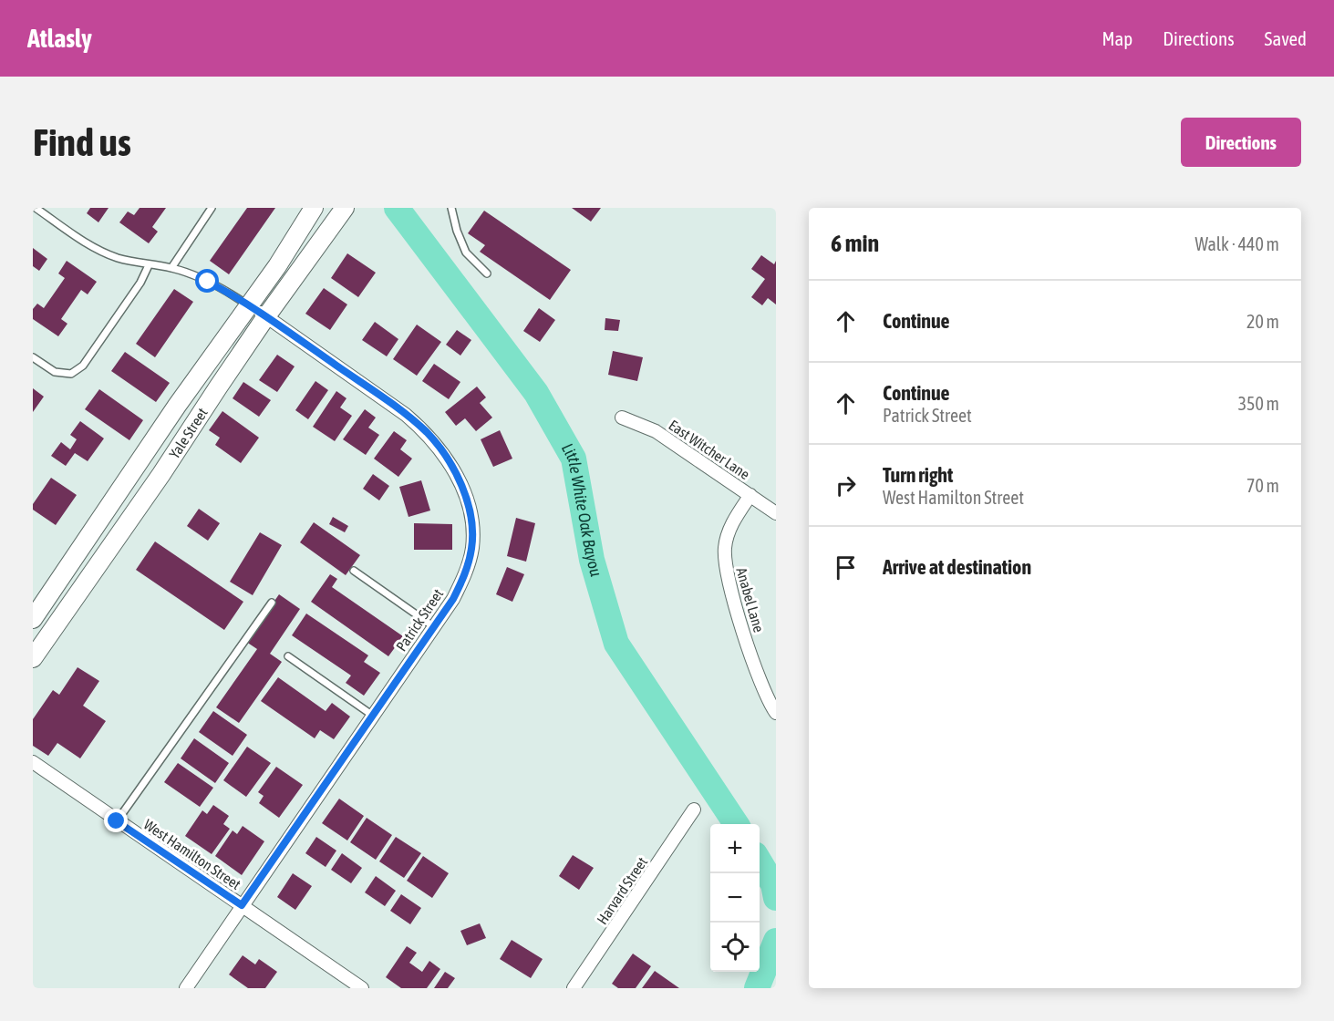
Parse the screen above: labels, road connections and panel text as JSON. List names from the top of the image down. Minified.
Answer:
{"streets":{"main road":["Yale Street"],"street":["East Witcher Lane","Anabel Lane","Patrick Street","West Hamilton Street","Harvard Street"]},"crossings":[["Yale Street","Patrick Street"],["East Witcher Lane","Anabel Lane"],["Patrick Street","West Hamilton Street"]],"water":["Little White Oak Bayou"],"page":{"header":"Atlasly","nav":["Map","Directions","Saved"],"buttons":"Directions","title":"Find us","heading":["6 min","Walk · 440 m"],"list":[["Continue","20 m"],["Continue","Patrick Street","350 m"],["Turn right","West Hamilton Street","70 m"],"Arrive at destination"],"map_buttons":["+","−"]}}
